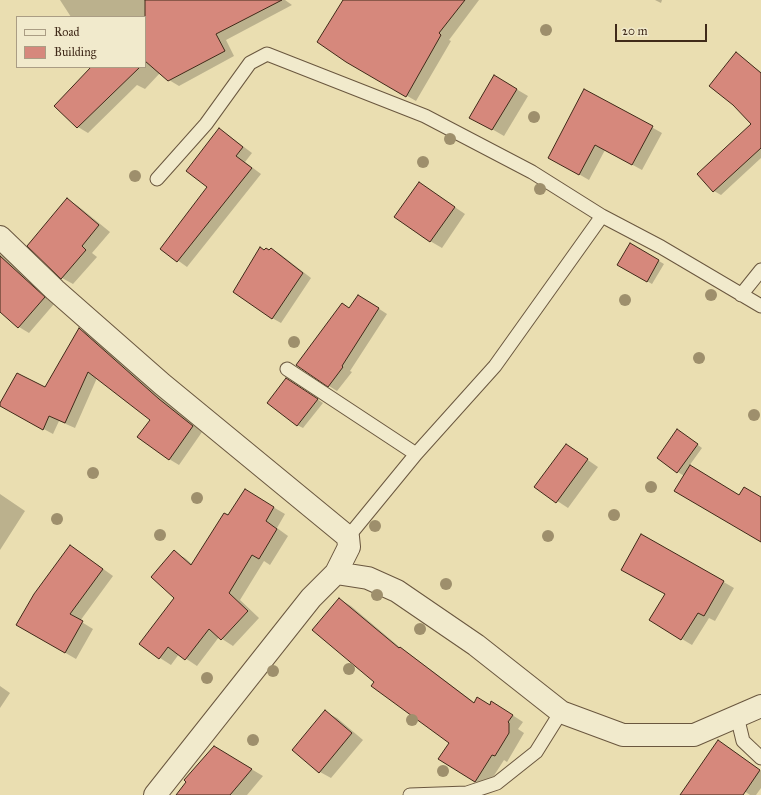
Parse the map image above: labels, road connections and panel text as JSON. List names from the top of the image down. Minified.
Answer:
{"legend":["Road","Building"],"scale_bar":"20 m"}
